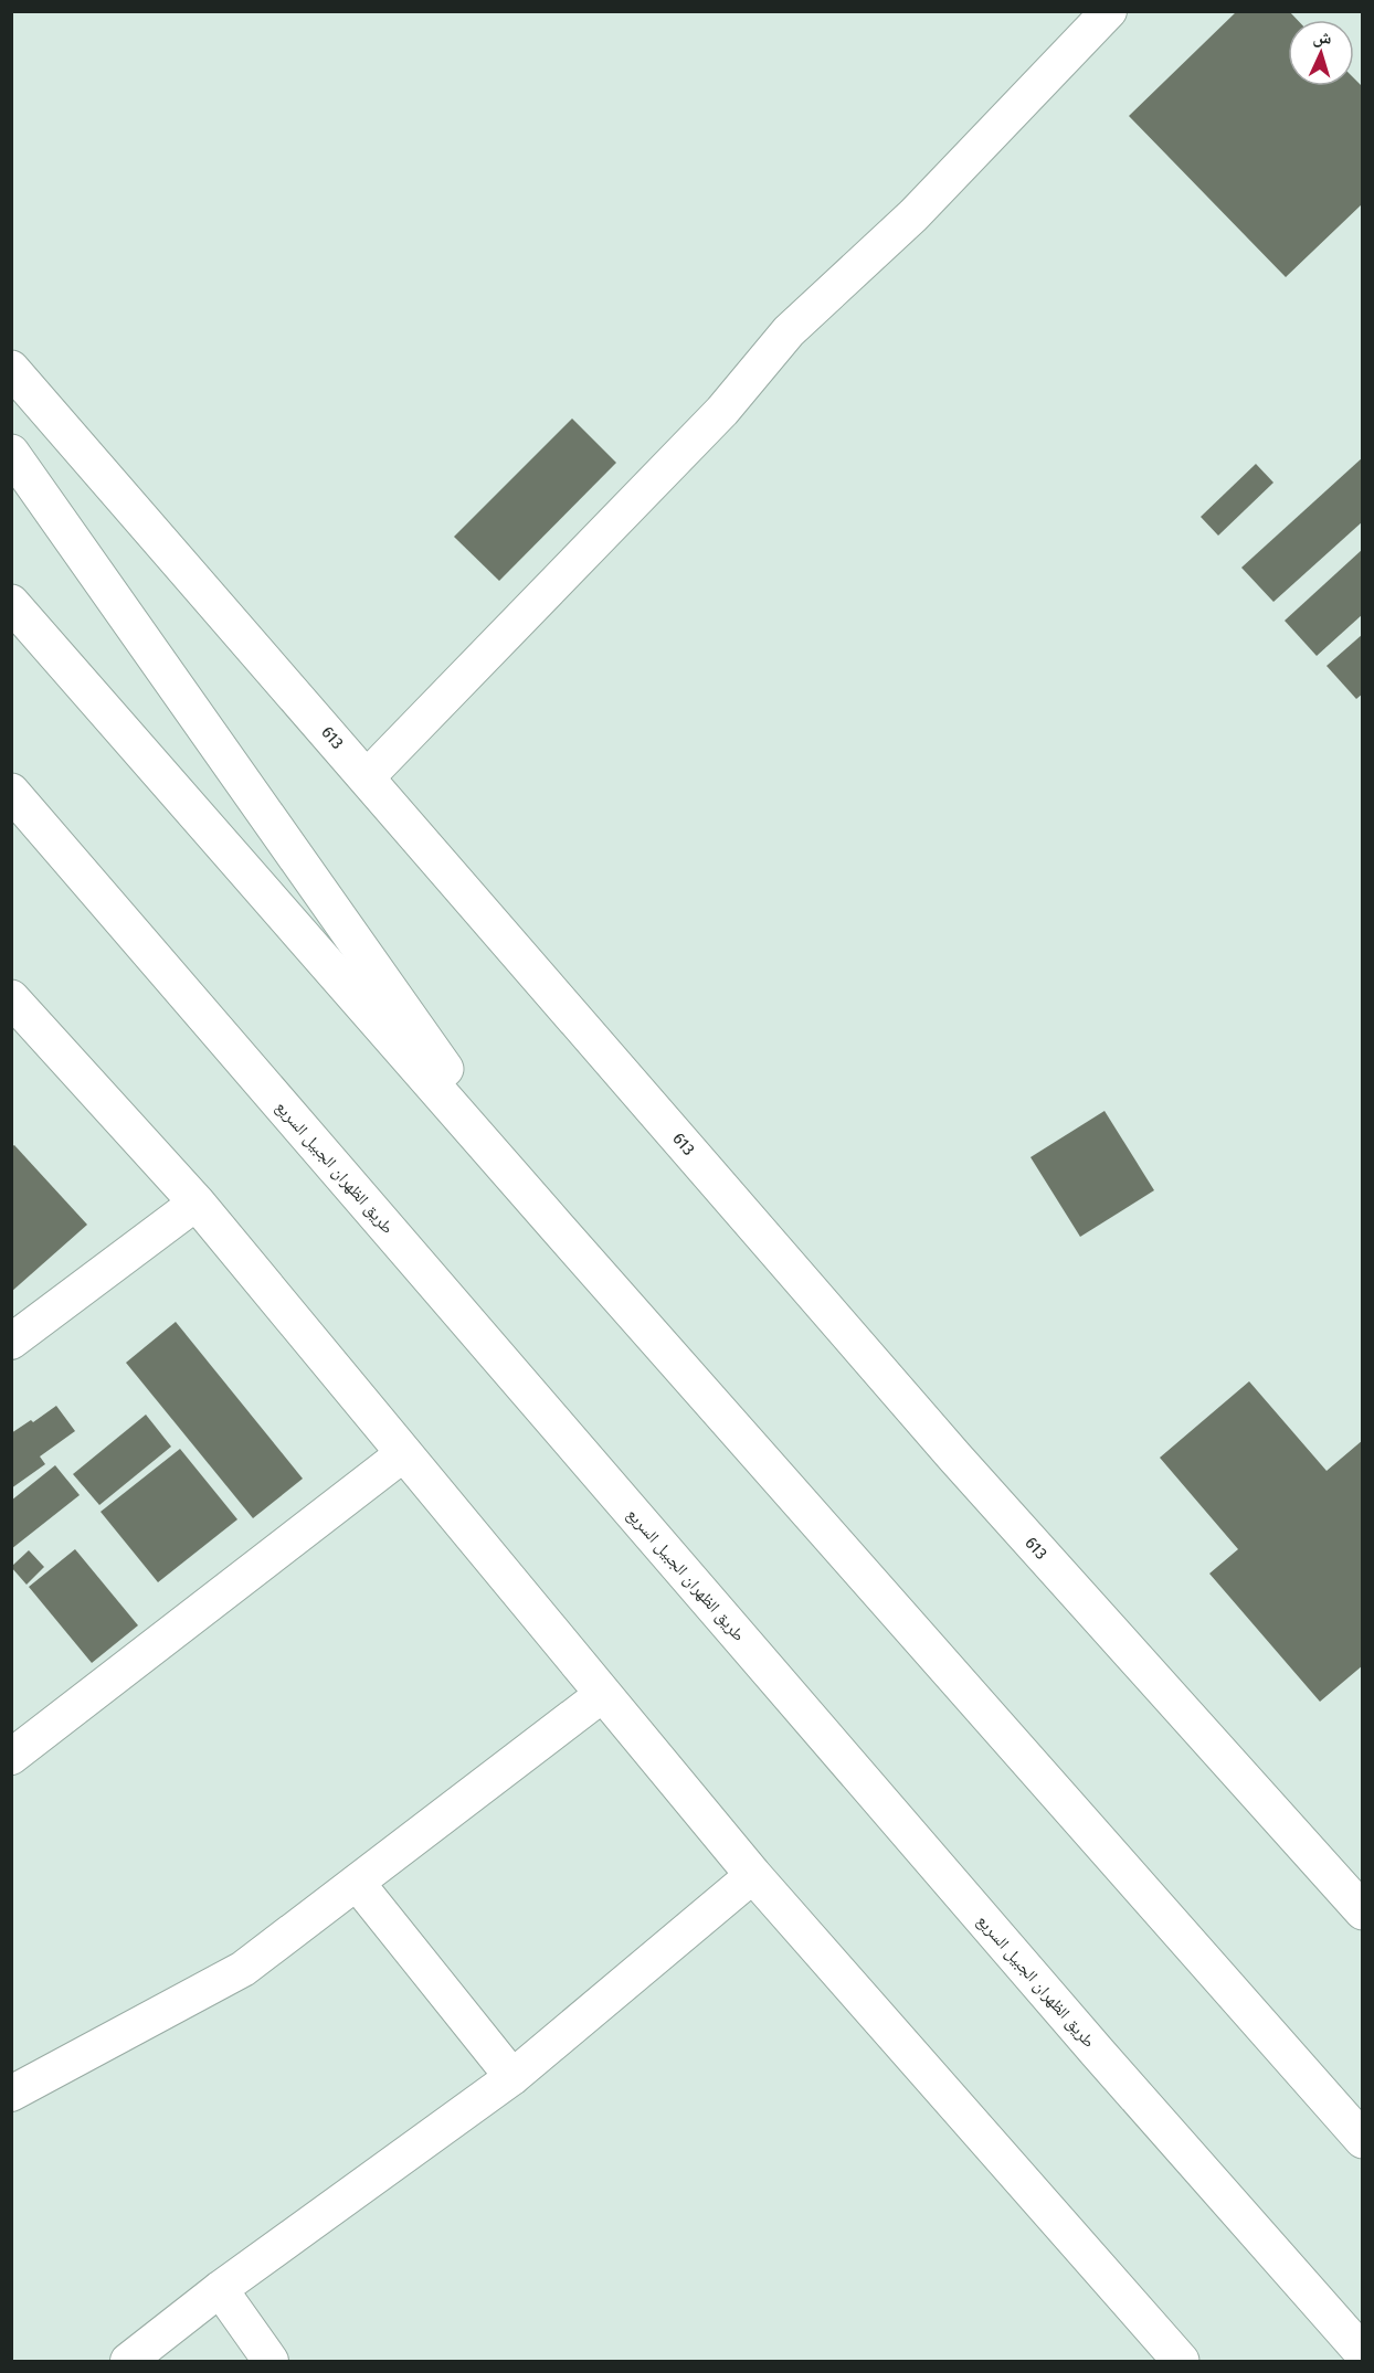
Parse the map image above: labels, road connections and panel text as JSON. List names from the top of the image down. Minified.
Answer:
{"streets":{"main road":["613","طريق الظهران الجبيل السريع"]},"north":"top"}
